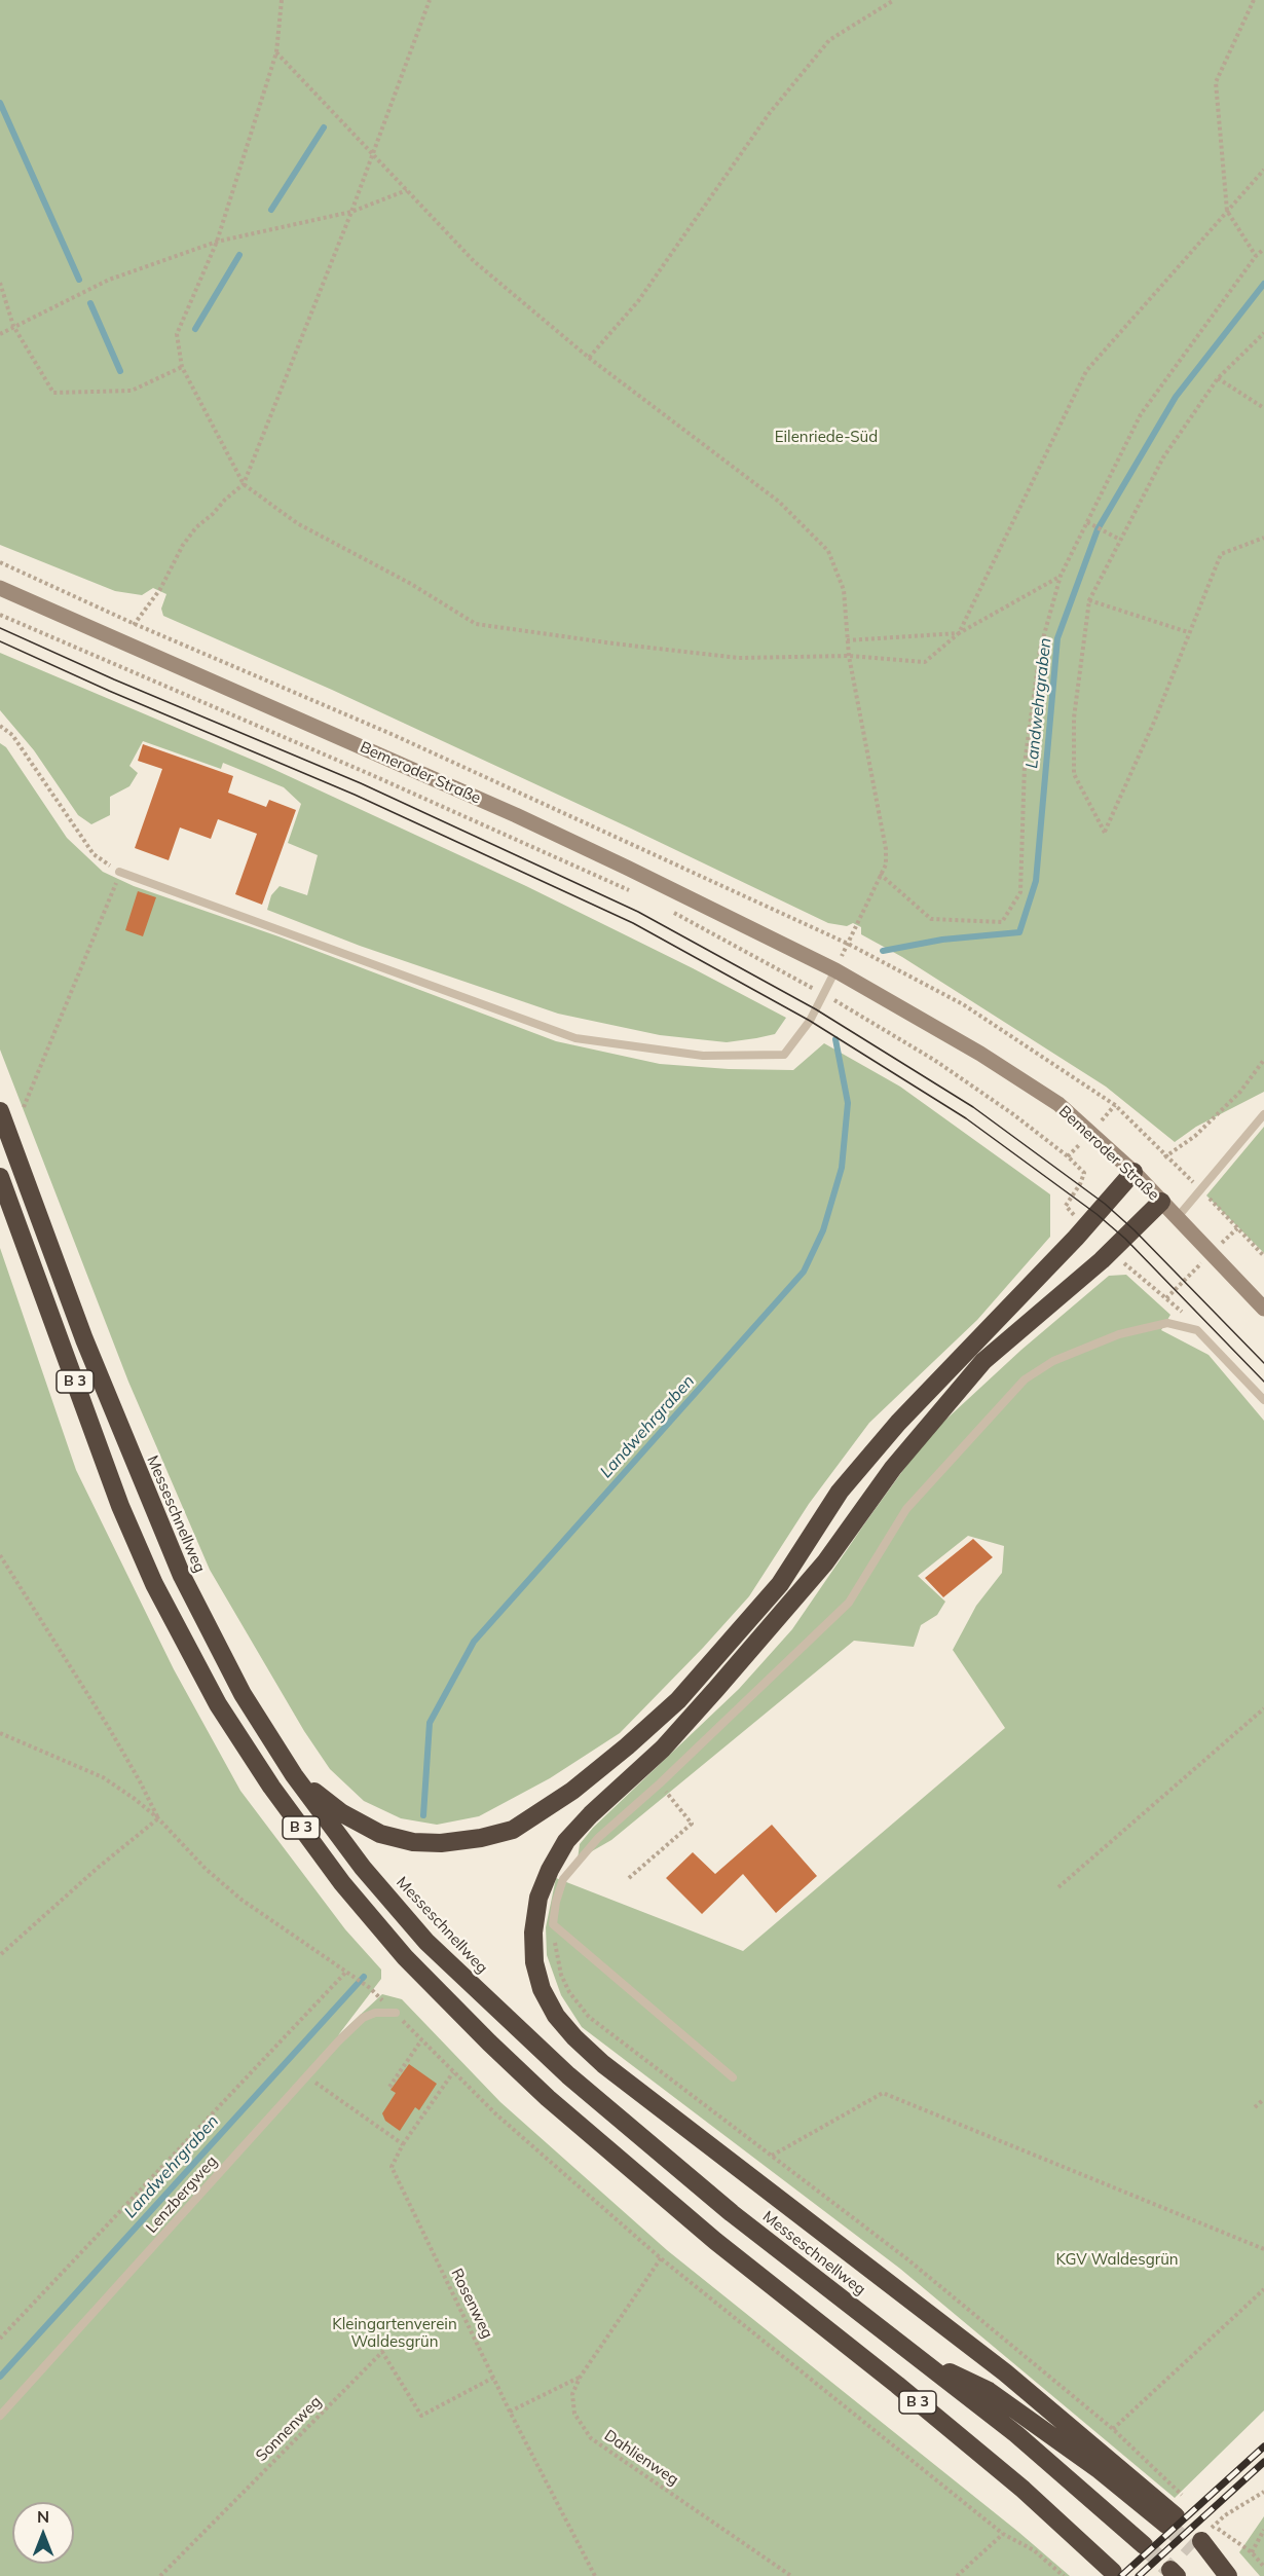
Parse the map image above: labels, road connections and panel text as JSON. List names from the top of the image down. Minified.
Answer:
{"streets":{"highway":["B 3","Messeschnellweg"],"main road":["Bemeroder Straße"],"lane":["Lenzbergweg"],"path":["Rosenweg","Sonnenweg","Dahlienweg"]},"crossings":[["Bemeroder Straße","B 3"],["B 3","Messeschnellweg"],["Rosenweg","Sonnenweg"]],"water":["Landwehrgraben"],"parks":["Eilenriede-Süd","KGV Waldesgrün","Kleingartenverein Waldesgrün"],"north":"top"}
